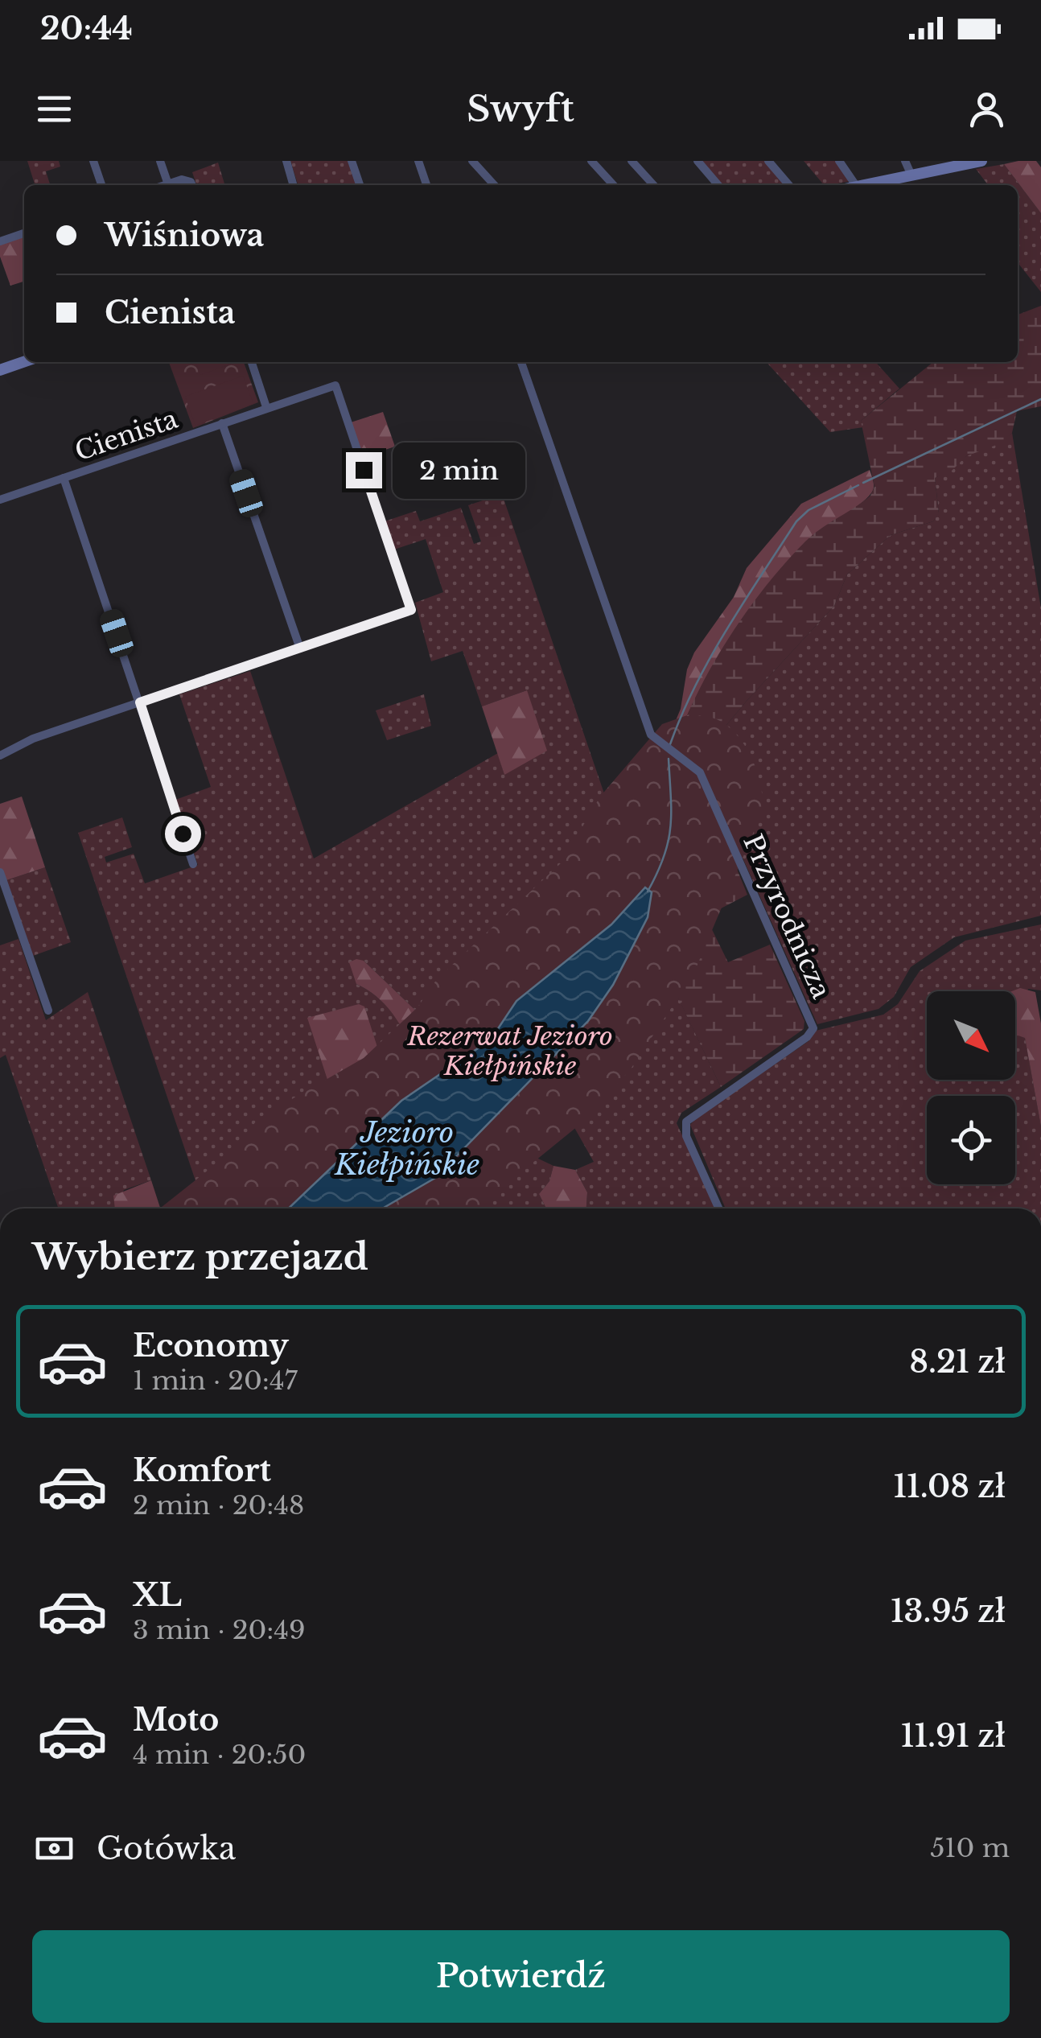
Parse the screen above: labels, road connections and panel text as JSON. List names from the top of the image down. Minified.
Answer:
{"streets":{"street":["Cienista","Przyrodnicza"]},"water":["Jezioro Kiełpińskie"],"parks":["Rezerwat Jezioro Kiełpińskie"],"north":"bottom right","page":{"status":"20:44","header":"Swyft","banner":["Wiśniowa","Cienista"],"bubble":"2 min","heading":"Wybierz przejazd","list":[{"name":"Economy","note":"1 min · 20:47","value":"8.21 zł"},{"name":"Komfort","note":"2 min · 20:48","value":"11.08 zł"},{"name":"XL","note":"3 min · 20:49","value":"13.95 zł"},{"name":"Moto","note":"4 min · 20:50","value":"11.91 zł"}],"pay":["Gotówka","510 m"],"buttons":"Potwierdź"}}
